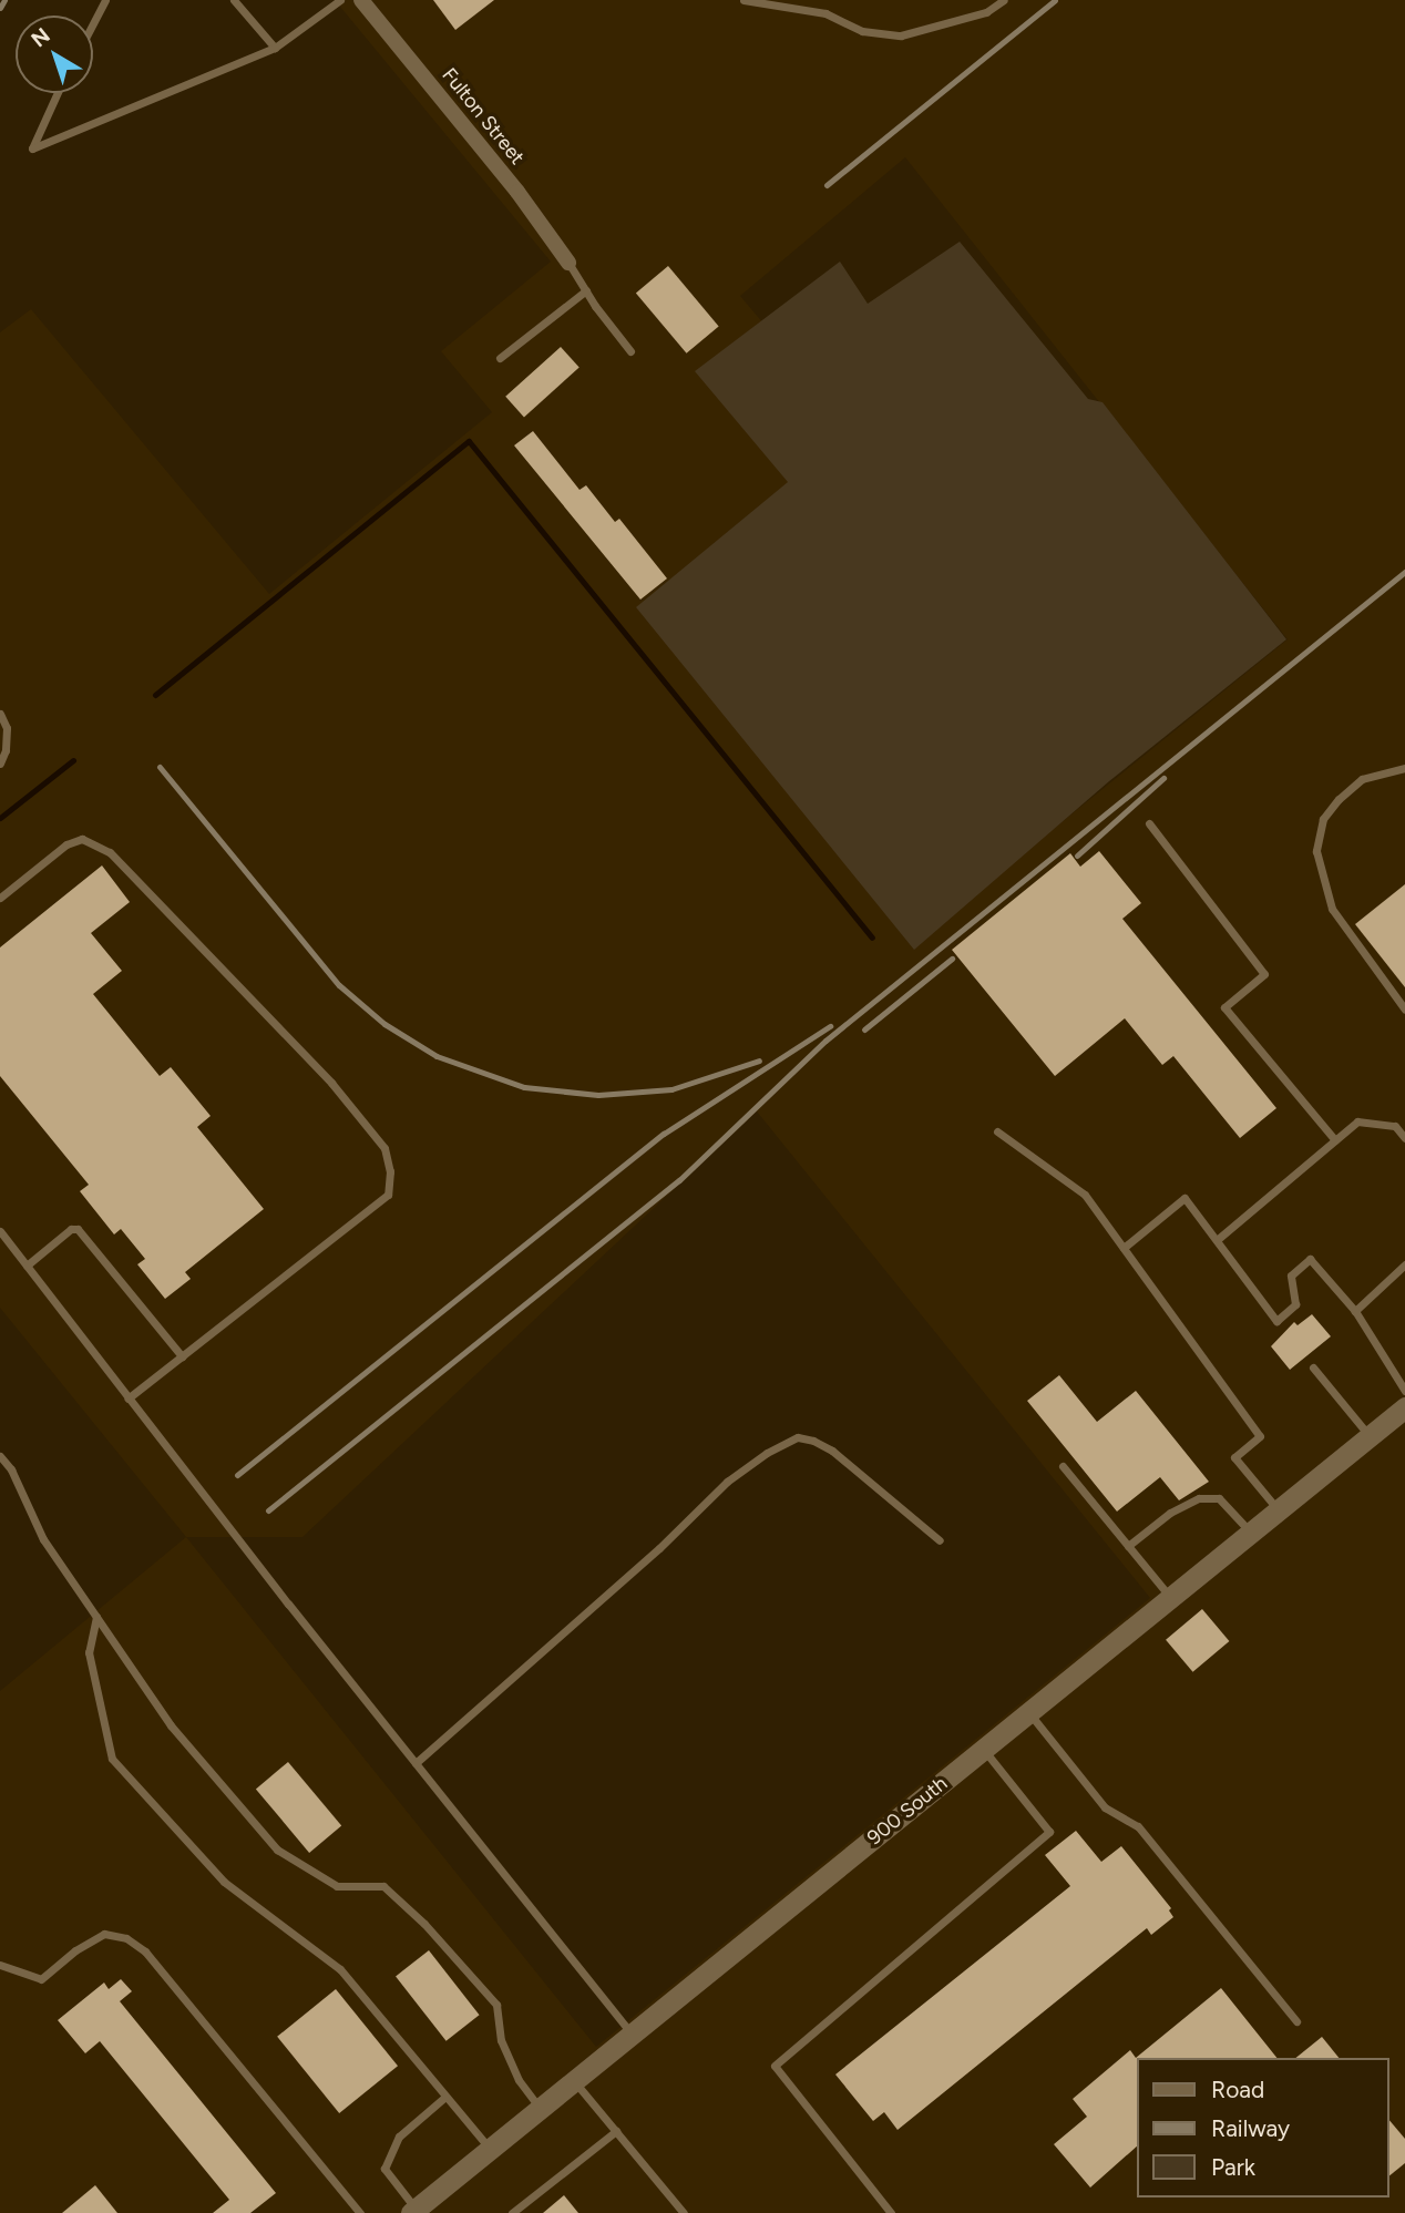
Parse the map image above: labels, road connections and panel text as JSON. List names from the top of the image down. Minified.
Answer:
{"streets":{"street":["Fulton Street","900 South"]},"legend":["Road","Railway","Park"],"north":"top left"}
